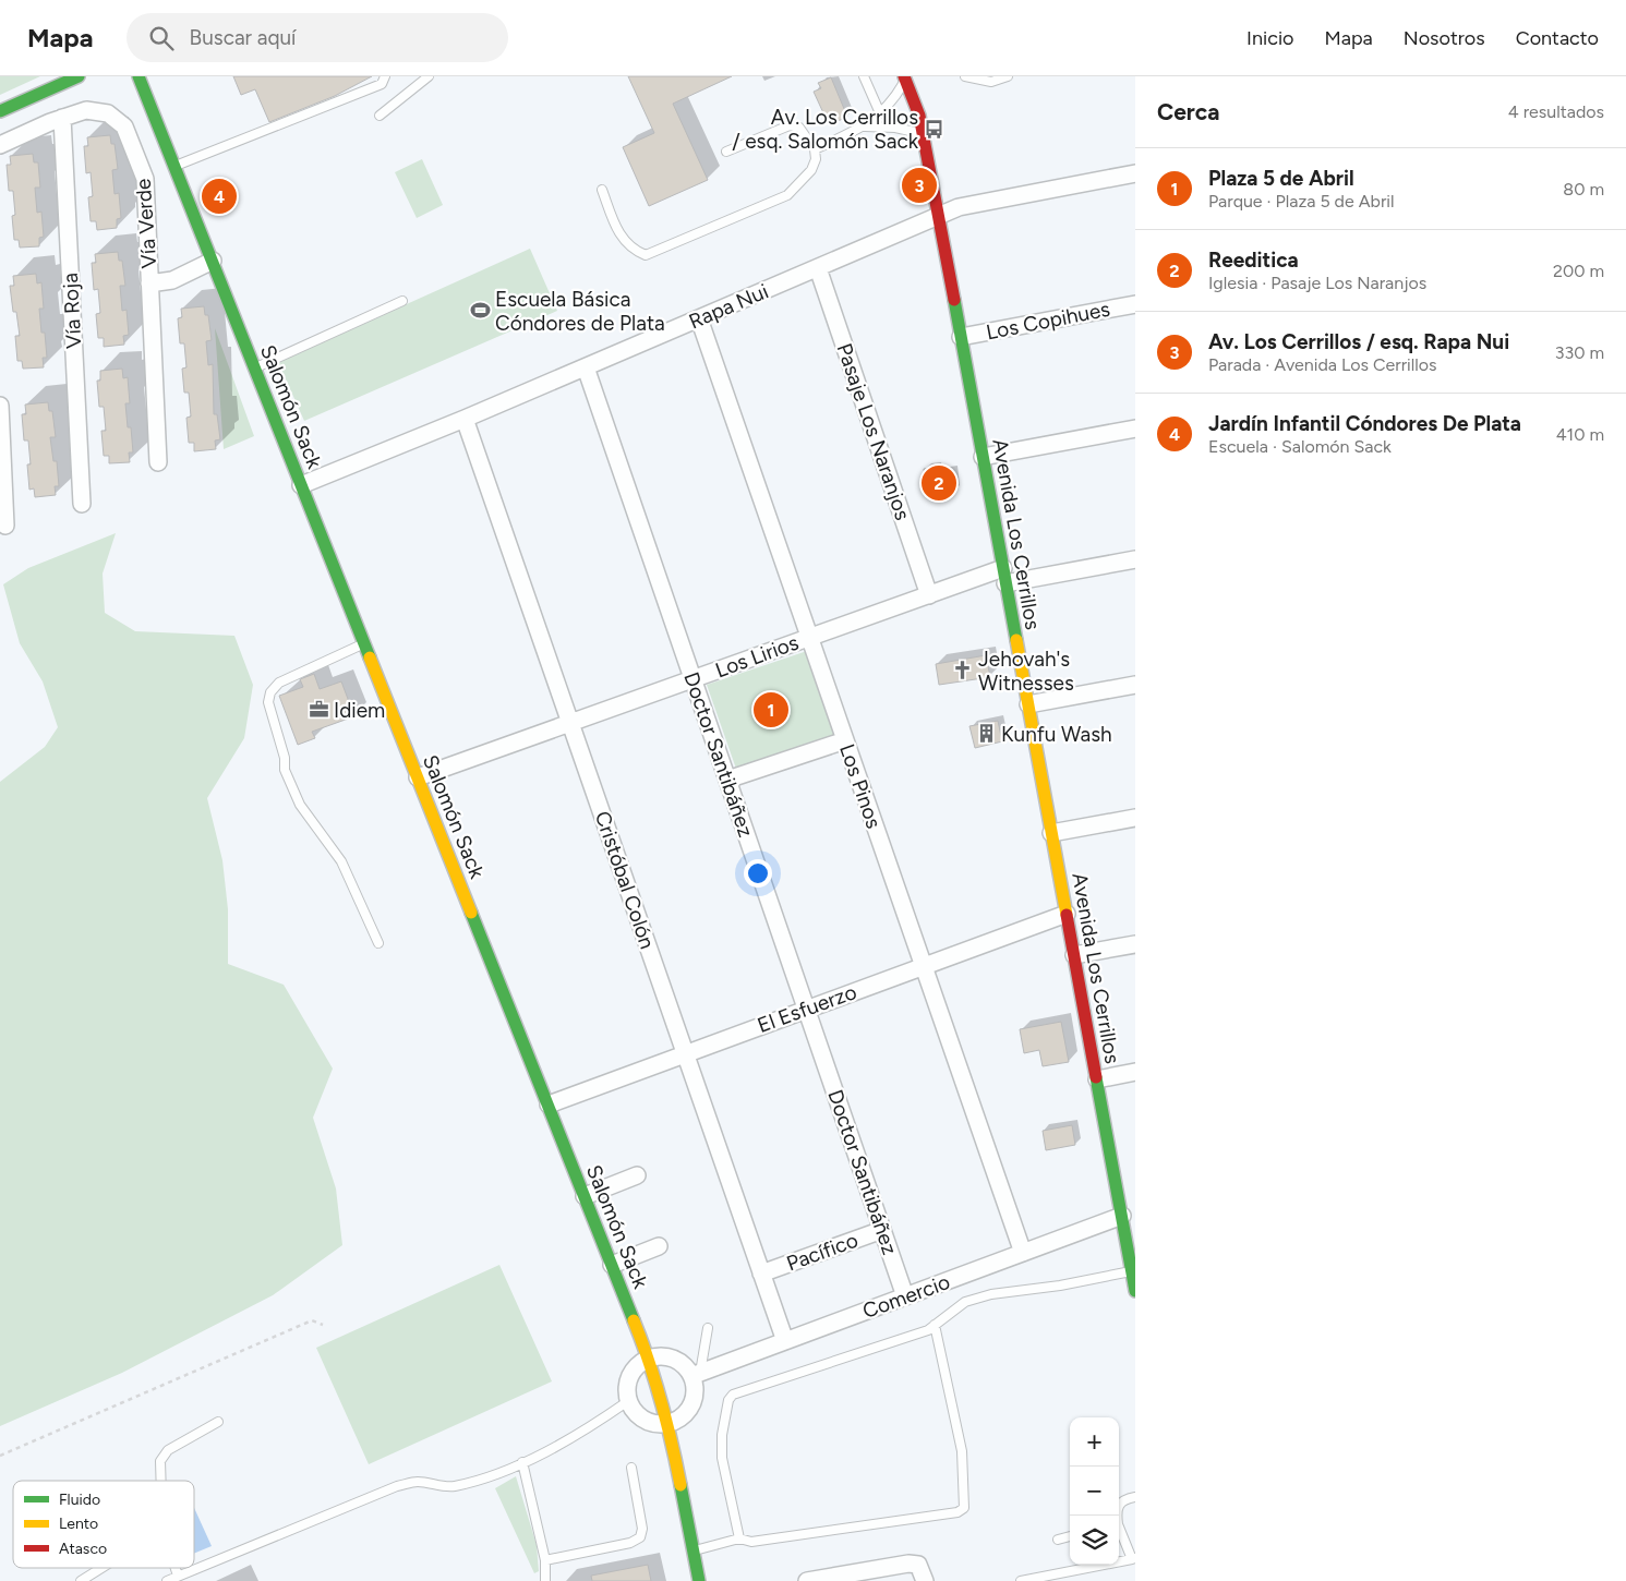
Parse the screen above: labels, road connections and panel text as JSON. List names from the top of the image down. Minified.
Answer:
{"streets":{"street":["Vía Verde","Rapa Nui","Vía Roja","Los Copihues","Salomón Sack","Pasaje Los Naranjos","Avenida Los Cerrillos","Los Lirios","Doctor Santibáñez","Los Pinos","Cristóbal Colón","El Esfuerzo","Pacífico","Comercio"]},"crossings":[["Vía Verde","Vía Roja"],["Rapa Nui","Salomón Sack"],["Rapa Nui","Pasaje Los Naranjos"],["Rapa Nui","Avenida Los Cerrillos"],["Rapa Nui","Doctor Santibáñez"],["Rapa Nui","Los Pinos"],["Rapa Nui","Cristóbal Colón"],["Los Copihues","Avenida Los Cerrillos"],["Salomón Sack","Los Lirios"],["Salomón Sack","El Esfuerzo"],["Pasaje Los Naranjos","Los Lirios"],["Avenida Los Cerrillos","Los Lirios"],["Avenida Los Cerrillos","El Esfuerzo"],["Avenida Los Cerrillos","Comercio"],["Los Lirios","Doctor Santibáñez"],["Los Lirios","Los Pinos"],["Los Lirios","Cristóbal Colón"],["Doctor Santibáñez","El Esfuerzo"],["Doctor Santibáñez","Pacífico"],["Doctor Santibáñez","Comercio"],["Los Pinos","El Esfuerzo"],["Los Pinos","Comercio"],["Cristóbal Colón","El Esfuerzo"],["Cristóbal Colón","Pacífico"],["Cristóbal Colón","Comercio"]],"places":{"bus stop":["Av. Los Cerrillos / esq. Salomón Sack"],"sports":["Escuela Básica Cóndores de Plata"],"church":["Jehovah's Witnesses"],"office":["Idiem"],"building":["Kunfu Wash"]},"legend":["Fluido","Lento","Atasco"],"page":{"header":"Mapa","search":"Buscar aquí","nav":["Inicio","Mapa","Nosotros","Contacto"],"heading":["Cerca","4 resultados"],"list":[{"mark":"1","name":"Plaza 5 de Abril","note":"Parque · Plaza 5 de Abril","value":"80 m"},{"mark":"2","name":"Reeditica","note":"Iglesia · Pasaje Los Naranjos","value":"200 m"},{"mark":"3","name":"Av. Los Cerrillos / esq. Rapa Nui","note":"Parada · Avenida Los Cerrillos","value":"330 m"},{"mark":"4","name":"Jardín Infantil Cóndores De Plata","note":"Escuela · Salomón Sack","value":"410 m"}],"pins":["3","4","2","1"],"map_buttons":["+","−"]}}
